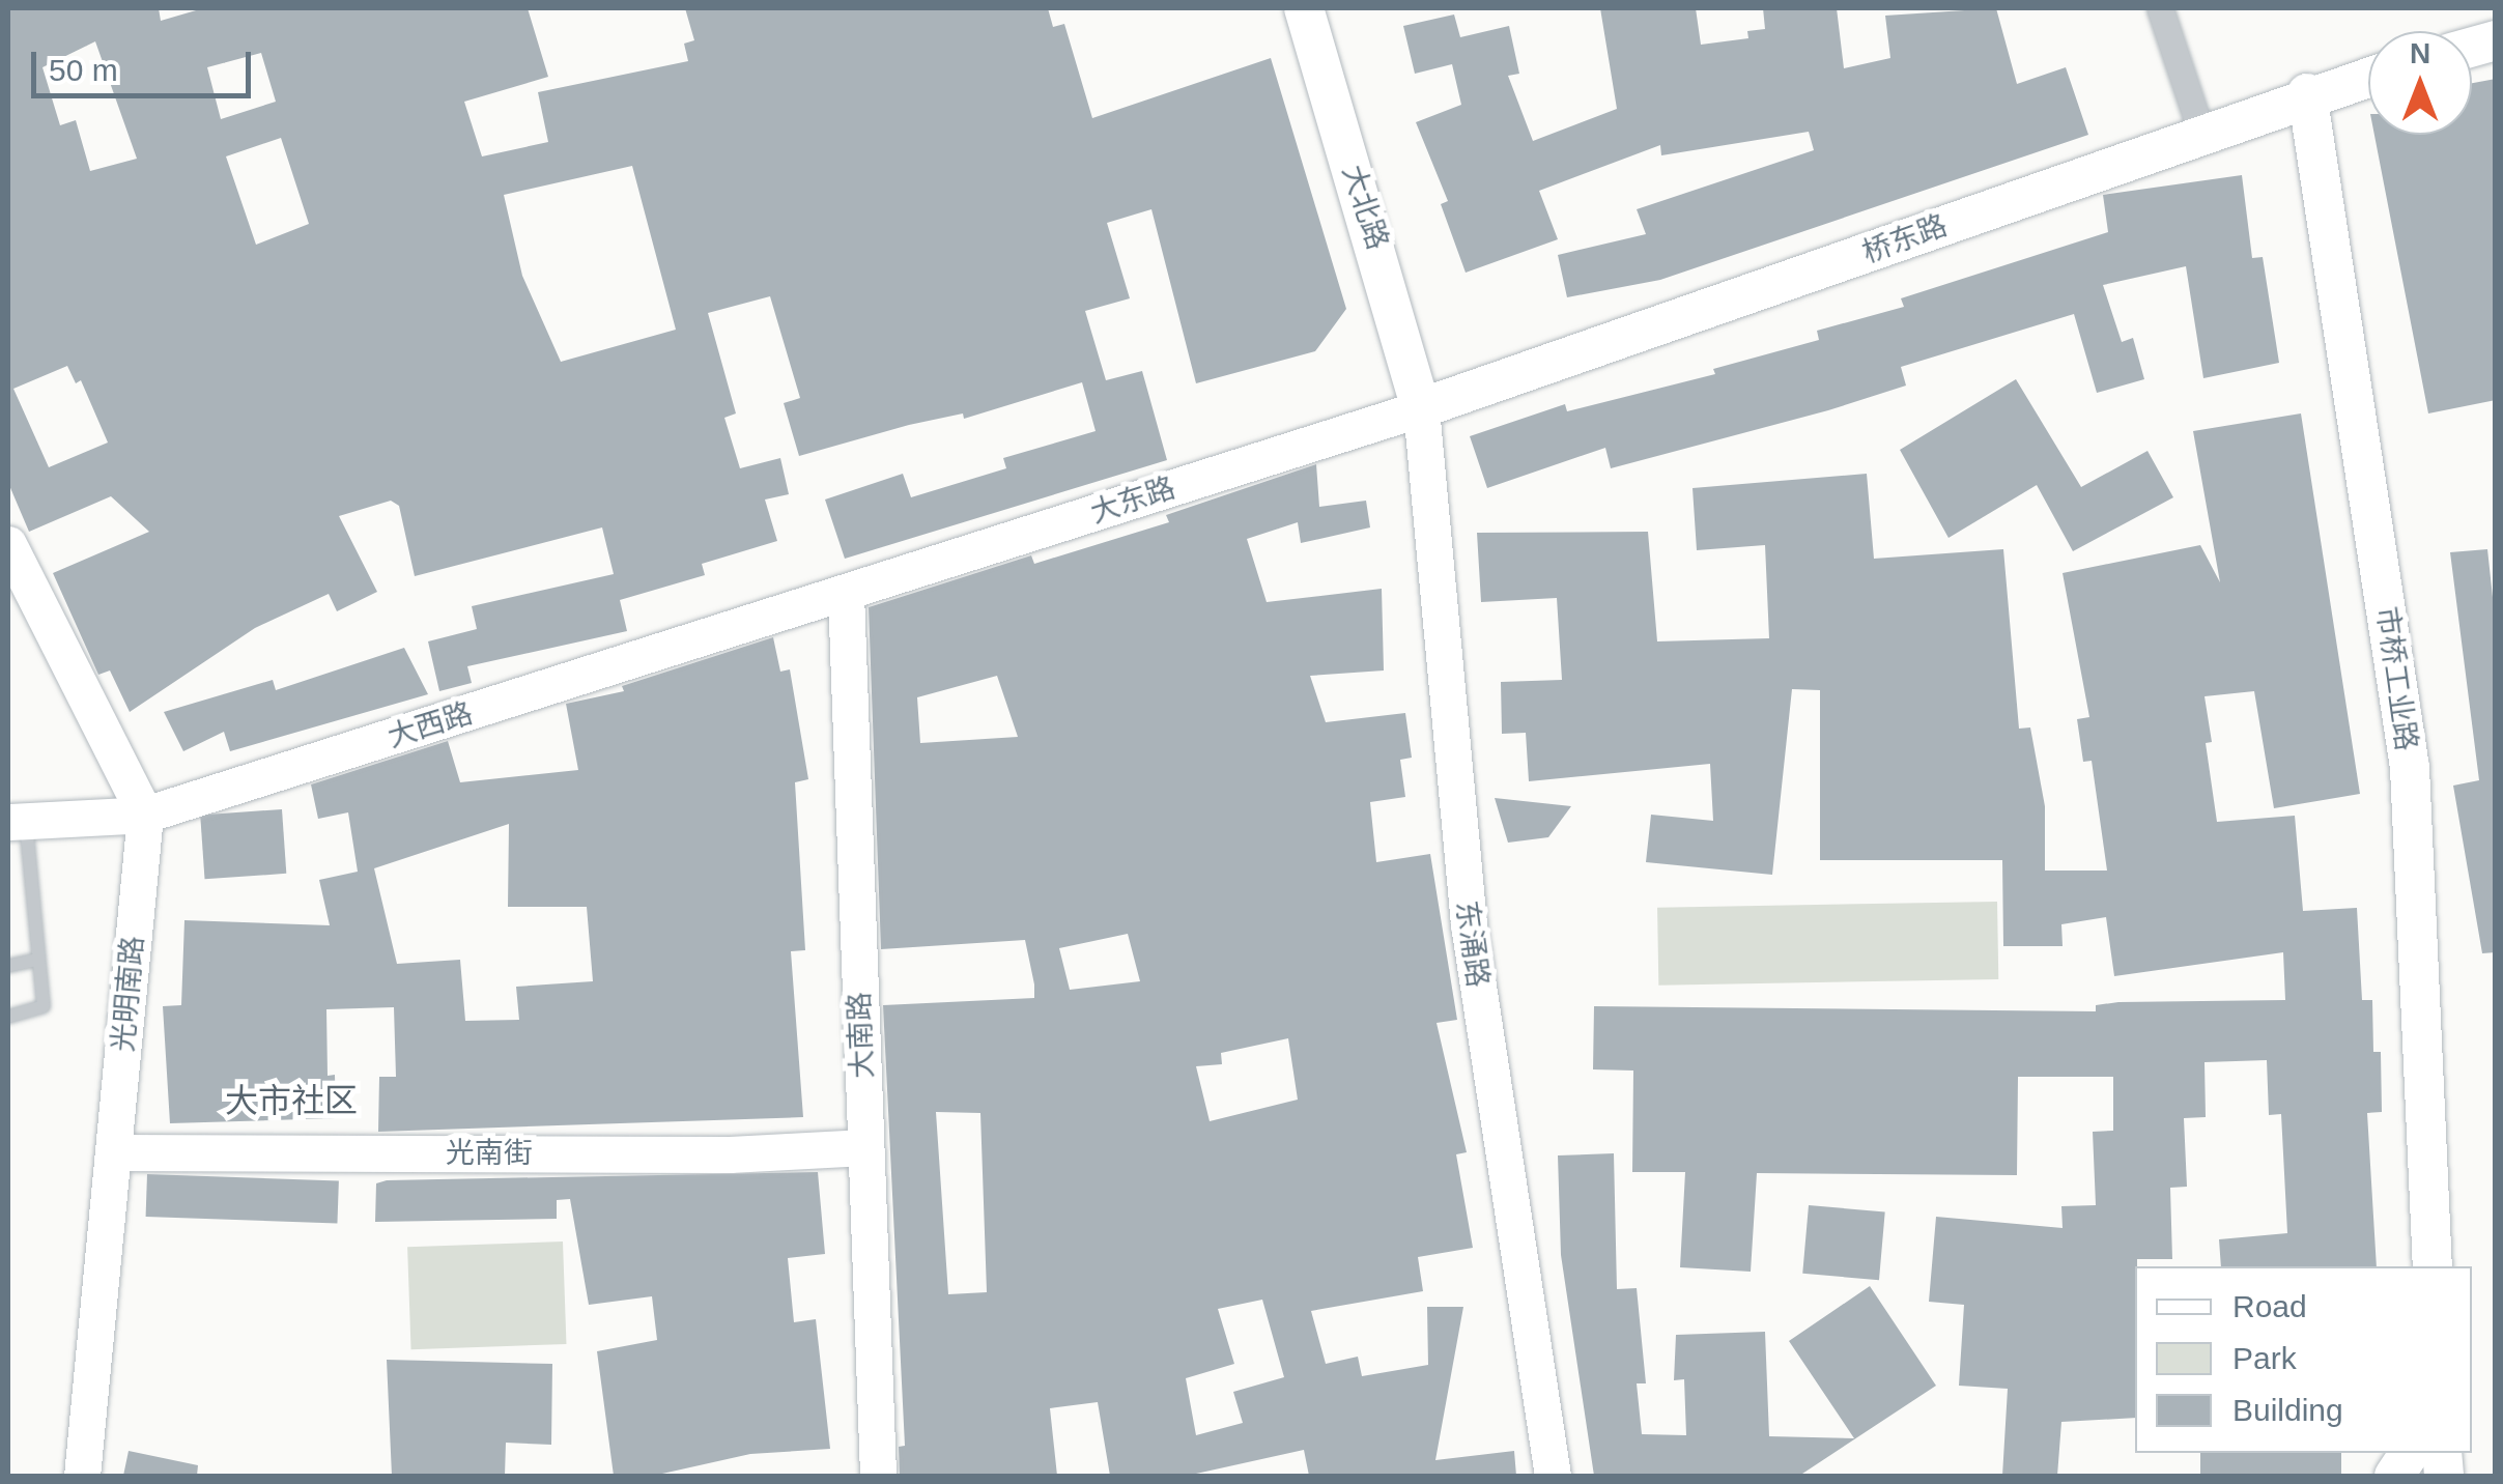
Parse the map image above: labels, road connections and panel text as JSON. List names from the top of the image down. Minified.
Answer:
{"streets":{"main road":["大北路","桥东路","市桥工业路"],"street":["大东路","大西路","东涌路","光明南路","大南路","光南街"]},"crossings":[["大北路","桥东路"],["大北路","大东路"],["大北路","东涌路"],["桥东路","大东路"],["桥东路","市桥工业路"],["桥东路","东涌路"],["大东路","大西路"],["大东路","东涌路"],["大东路","大南路"],["大西路","光明南路"],["大西路","大南路"],["光明南路","光南街"],["大南路","光南街"]],"districts":["大市社区"],"legend":["Road","Park","Building"],"scale_bar":"50 m","north":"top"}
